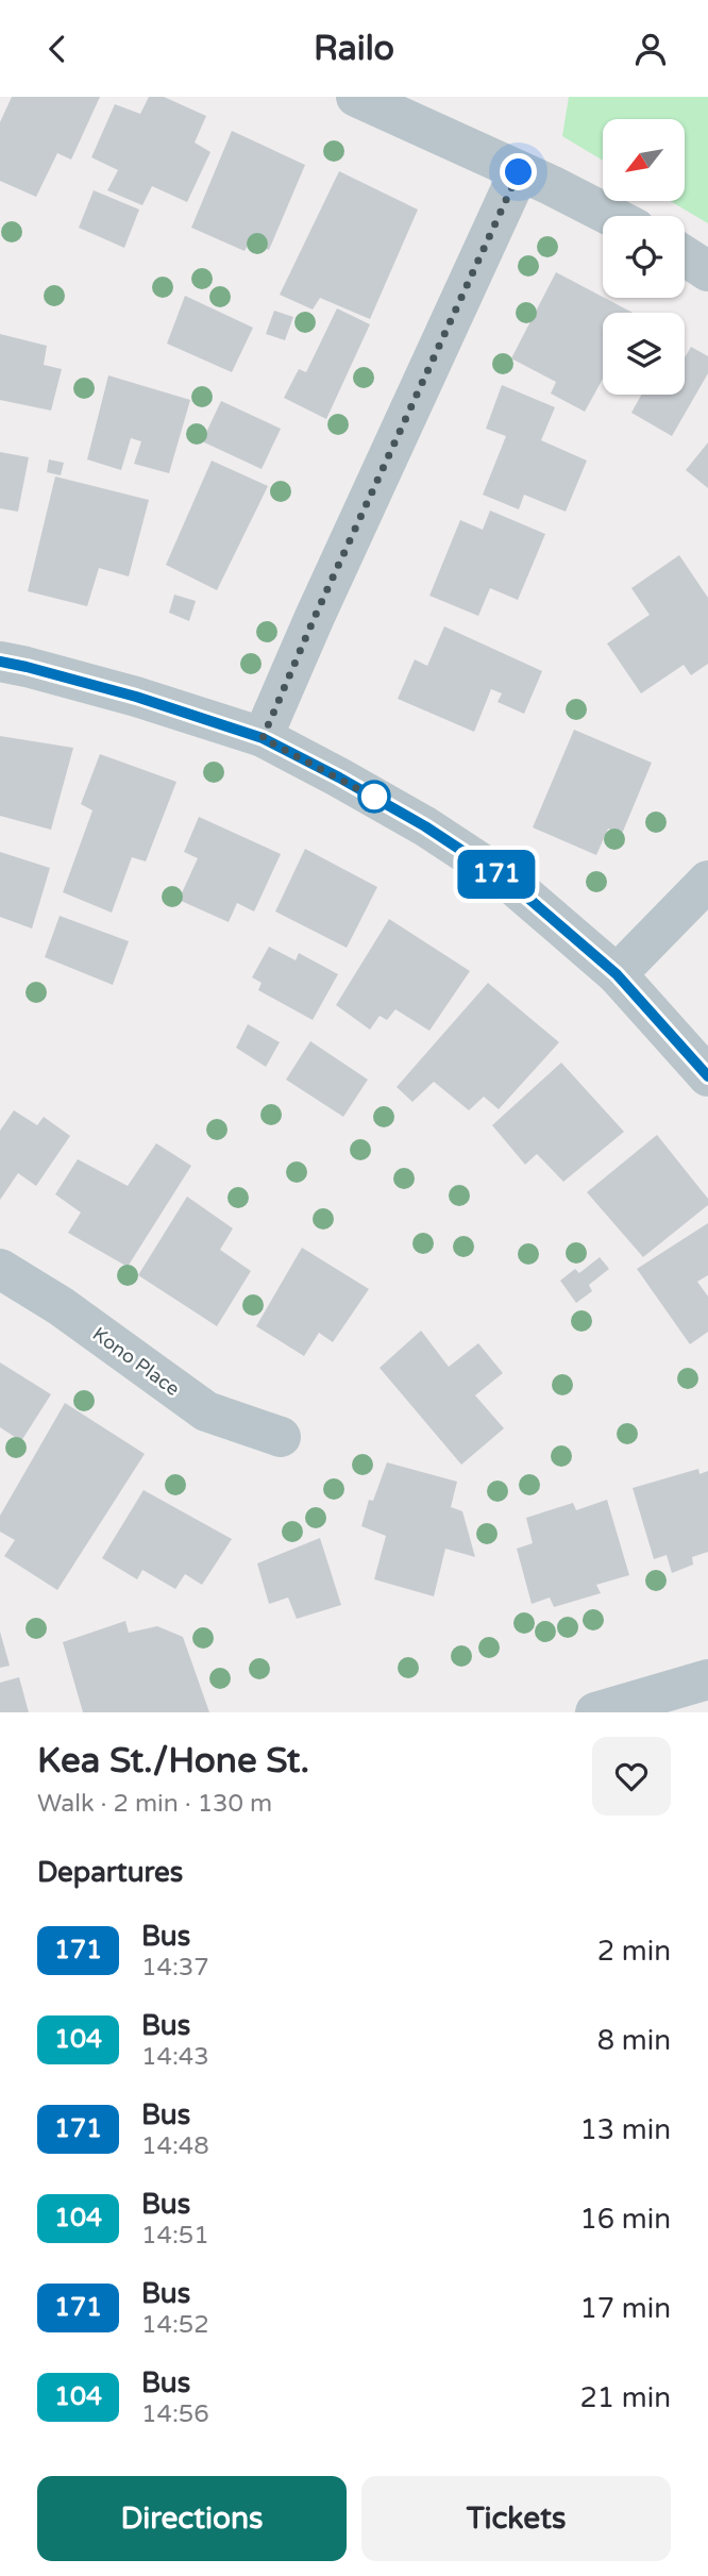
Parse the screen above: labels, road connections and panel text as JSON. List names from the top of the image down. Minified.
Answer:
{"streets":{"street":["Kono Place"]},"lines":["bus line 171"],"north":"bottom left","page":{"header":"Railo","on_map":"171","heading":[["Kea St./Hone St.","Walk · 2 min · 130 m"],"Departures"],"list":[{"mark":"171","name":"Bus","note":"14:37","value":"2 min"},{"mark":"104","name":"Bus","note":"14:43","value":"8 min"},{"mark":"171","name":"Bus","note":"14:48","value":"13 min"},{"mark":"104","name":"Bus","note":"14:51","value":"16 min"},{"mark":"171","name":"Bus","note":"14:52","value":"17 min"},{"mark":"104","name":"Bus","note":"14:56","value":"21 min"}],"buttons":["Directions","Tickets"]}}
